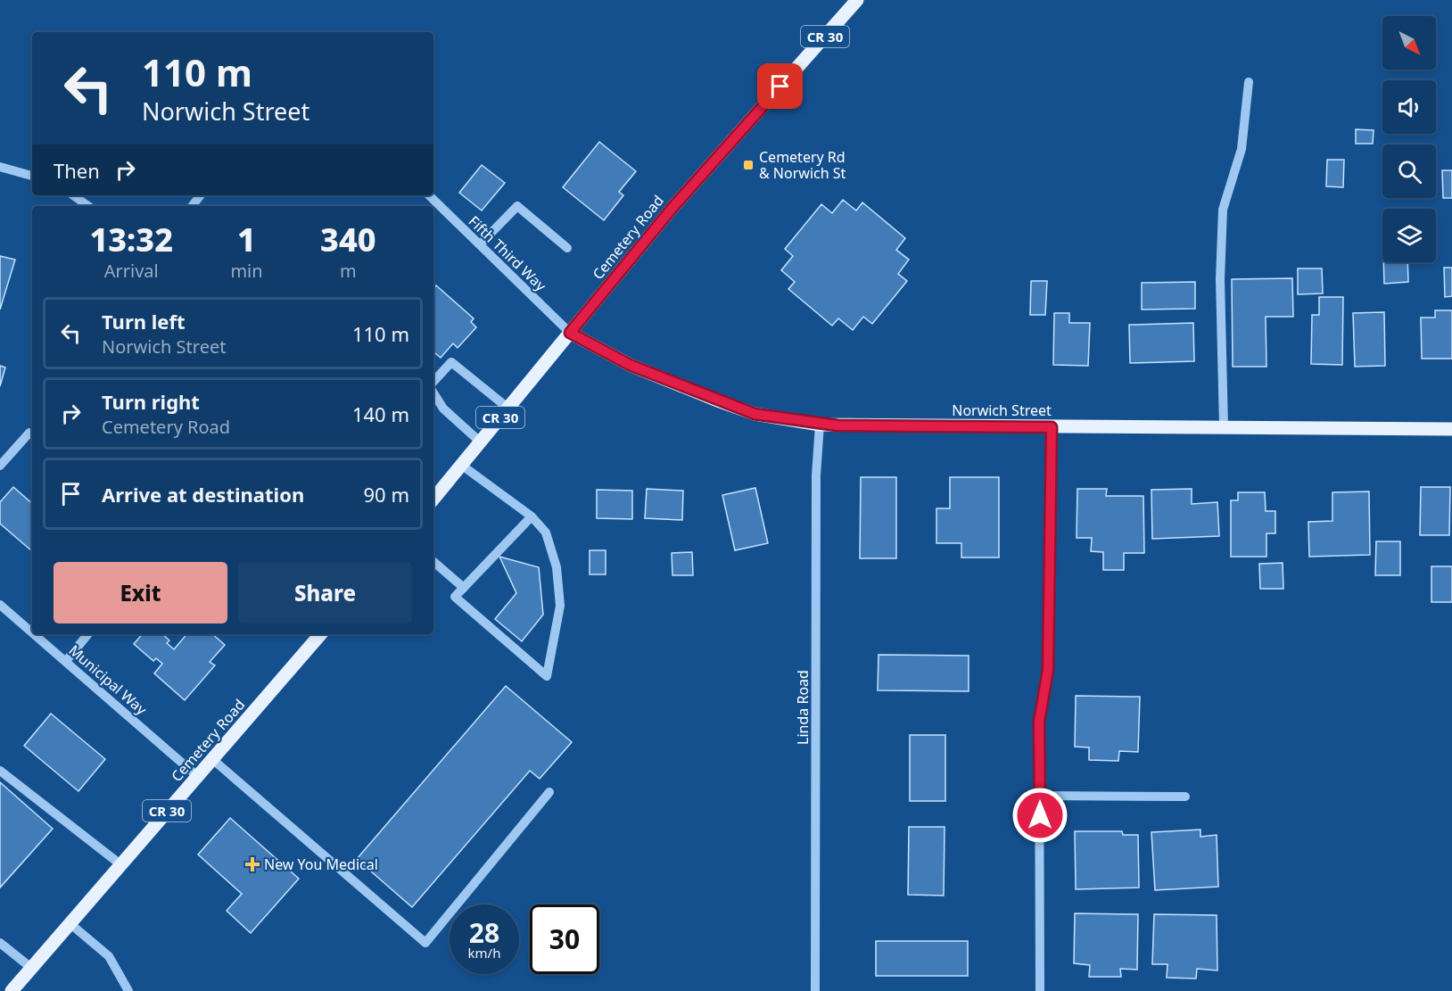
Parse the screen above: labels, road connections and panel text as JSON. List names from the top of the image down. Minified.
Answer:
{"streets":{"main road":["CR 30","Cemetery Road","Norwich Street"],"street":["Fifth Third Way","Municipal Way","Linda Road"]},"crossings":[["Cemetery Road","Fifth Third Way"],["Cemetery Road","Norwich Street"],["Cemetery Road","Municipal Way"],["Fifth Third Way","Norwich Street"],["Norwich Street","Linda Road"]],"places":{"transit":["Cemetery Rd & Norwich St"],"health":["New You Medical"]},"north":"bottom right","page":{"turn":["110 m","Norwich Street"],"then":"Then","eta":["13:32","Arrival","1","min","340","m"],"list":[{"name":"Turn left","note":"Norwich Street","value":"110 m"},{"name":"Turn right","note":"Cemetery Road","value":"140 m"},{"name":"Arrive at destination","value":"90 m"}],"buttons":["Exit","Share"],"speed":"28 km/h","limit":"30"}}
